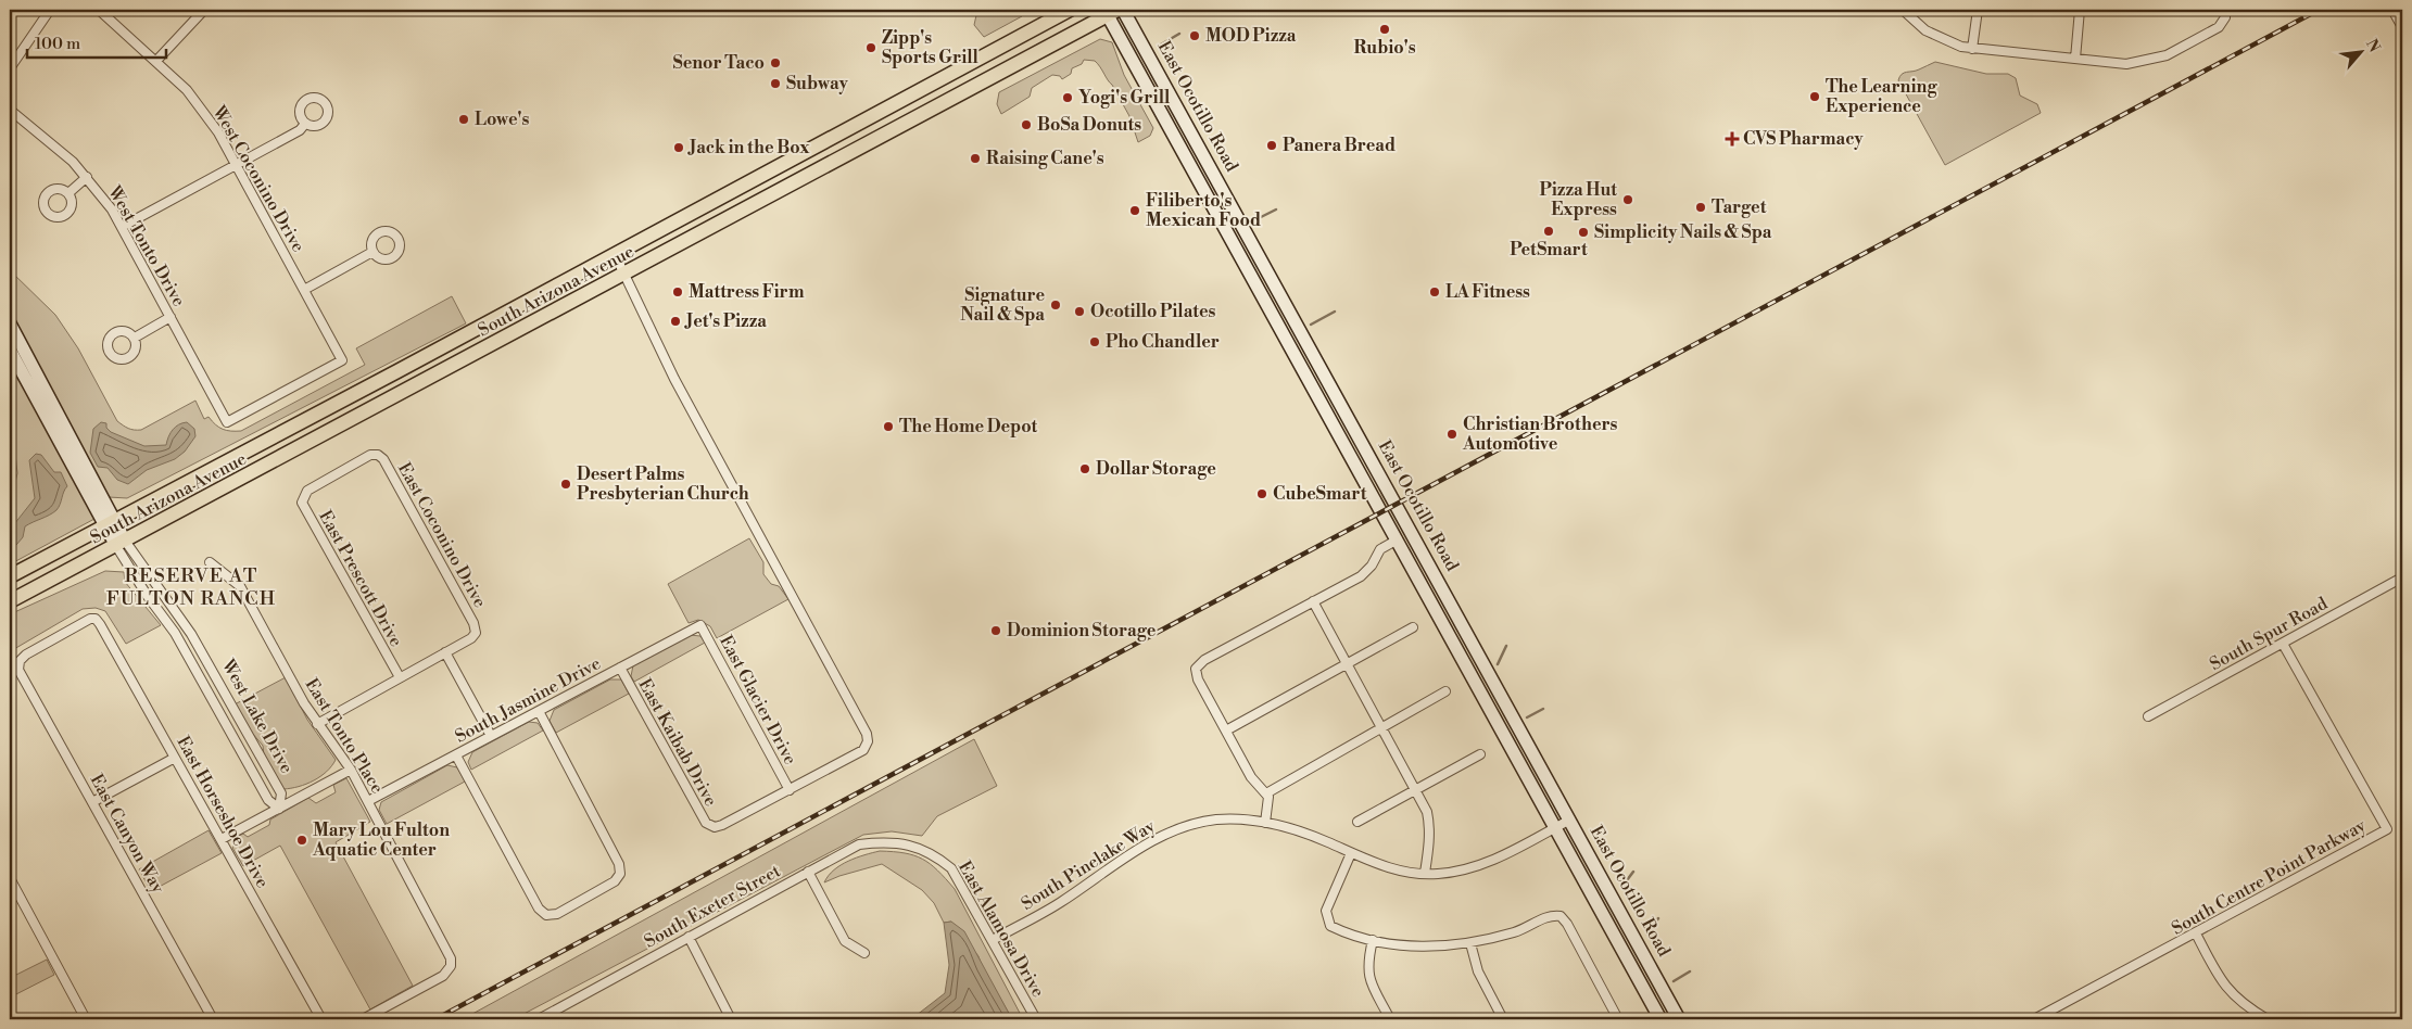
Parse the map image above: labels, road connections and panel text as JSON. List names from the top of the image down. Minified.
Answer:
{"streets":{"main road":["East Ocotillo Road","South Arizona Avenue","West Lake Drive"],"street":["West Coconino Drive","West Tonto Drive","East Coconino Drive","East Prescott Drive","South Spur Road","South Jasmine Drive","East Glacier Drive","East Tonto Place","East Kaibab Drive","East Horseshoe Drive","East Canyon Way","South Pinelake Way","South Centre Point Parkway","South Exeter Street","East Alamosa Drive"]},"crossings":[["East Ocotillo Road","South Arizona Avenue"],["East Ocotillo Road","South Pinelake Way"],["West Coconino Drive","West Tonto Drive"],["South Arizona Avenue","West Lake Drive"],["East Coconino Drive","East Prescott Drive"],["South Spur Road","South Centre Point Parkway"],["South Jasmine Drive","East Glacier Drive"],["South Jasmine Drive","East Tonto Place"],["South Jasmine Drive","East Kaibab Drive"],["East Glacier Drive","East Kaibab Drive"],["East Horseshoe Drive","East Canyon Way"],["South Pinelake Way","East Alamosa Drive"],["South Exeter Street","East Alamosa Drive"]],"districts":["RESERVE AT FULTON RANCH"],"places":{"other":["Rubio's","MOD Pizza","Zipp's Sports Grill","Senor Taco","Subway","The Learning Experience","Yogi's Grill","Lowe's","BoSa Donuts","Panera Bread","Jack in the Box","Raising Cane's","Pizza Hut Express","Target","Filiberto's Mexican Food","PetSmart","Simplicity Nails & Spa","Mattress Firm","LA Fitness","Signature Nail & Spa","Ocotillo Pilates","Jet's Pizza","Pho Chandler","The Home Depot","Christian Brothers Automotive","Dollar Storage","Desert Palms Presbyterian Church","CubeSmart","Dominion Storage","Mary Lou Fulton Aquatic Center"],"health":["CVS Pharmacy"]},"scale_bar":"100 m","north":"top right"}
